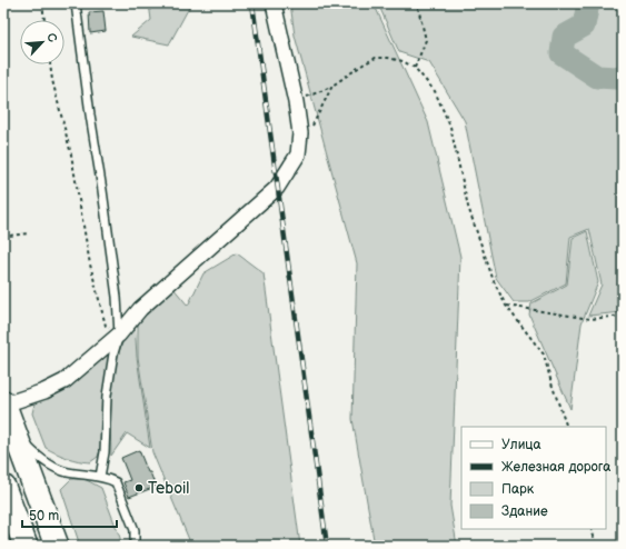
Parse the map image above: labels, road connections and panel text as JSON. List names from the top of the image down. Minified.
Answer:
{"places":["Teboil"],"legend":["Улица","Железная дорога","Парк","Здание"],"scale_bar":"50 m","north":"top right"}
